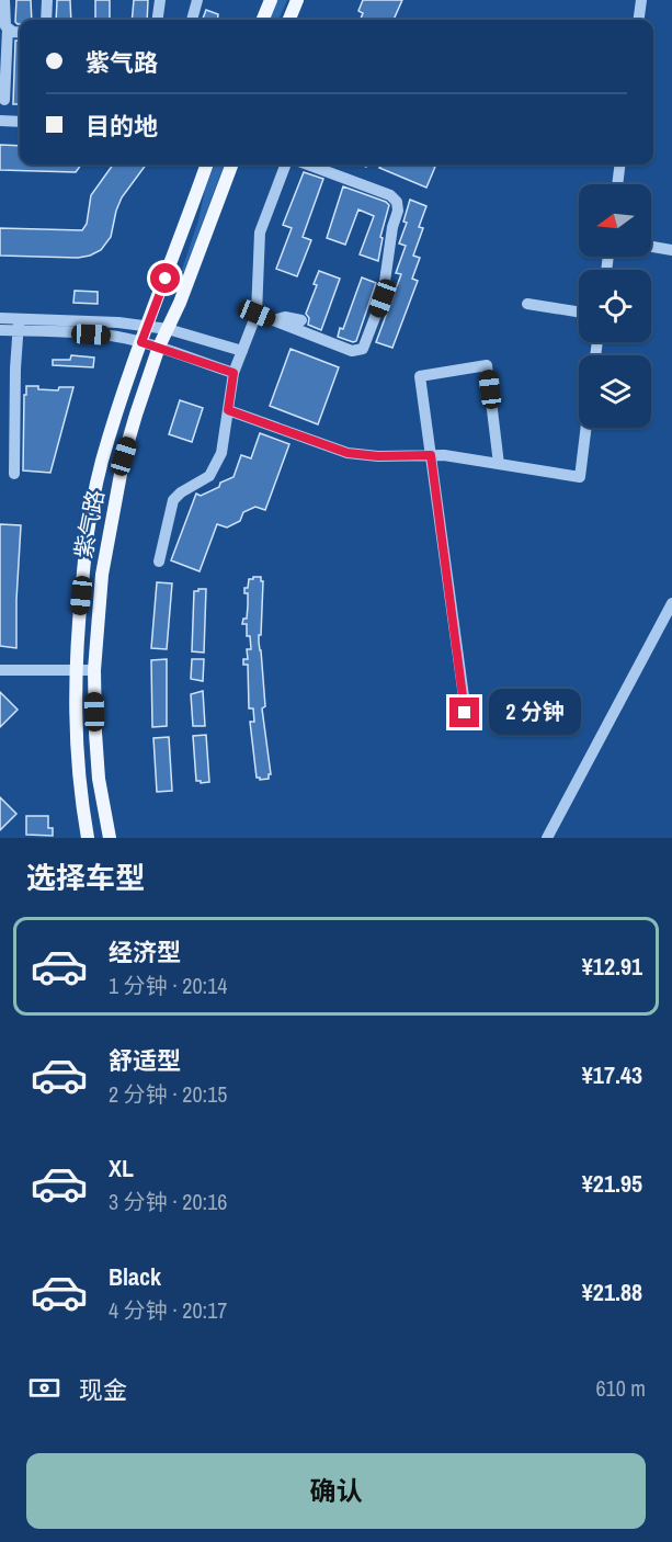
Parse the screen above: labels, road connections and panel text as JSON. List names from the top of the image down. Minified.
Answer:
{"streets":{"main road":["紫气路"]},"north":"left","page":{"banner":["紫气路","目的地"],"bubble":"2 分钟","heading":"选择车型","list":[{"name":"经济型","note":"1 分钟 · 20:14","value":"¥12.91"},{"name":"舒适型","note":"2 分钟 · 20:15","value":"¥17.43"},{"name":"XL","note":"3 分钟 · 20:16","value":"¥21.95"},{"name":"Black","note":"4 分钟 · 20:17","value":"¥21.88"}],"pay":["现金","610 m"],"buttons":"确认"}}
